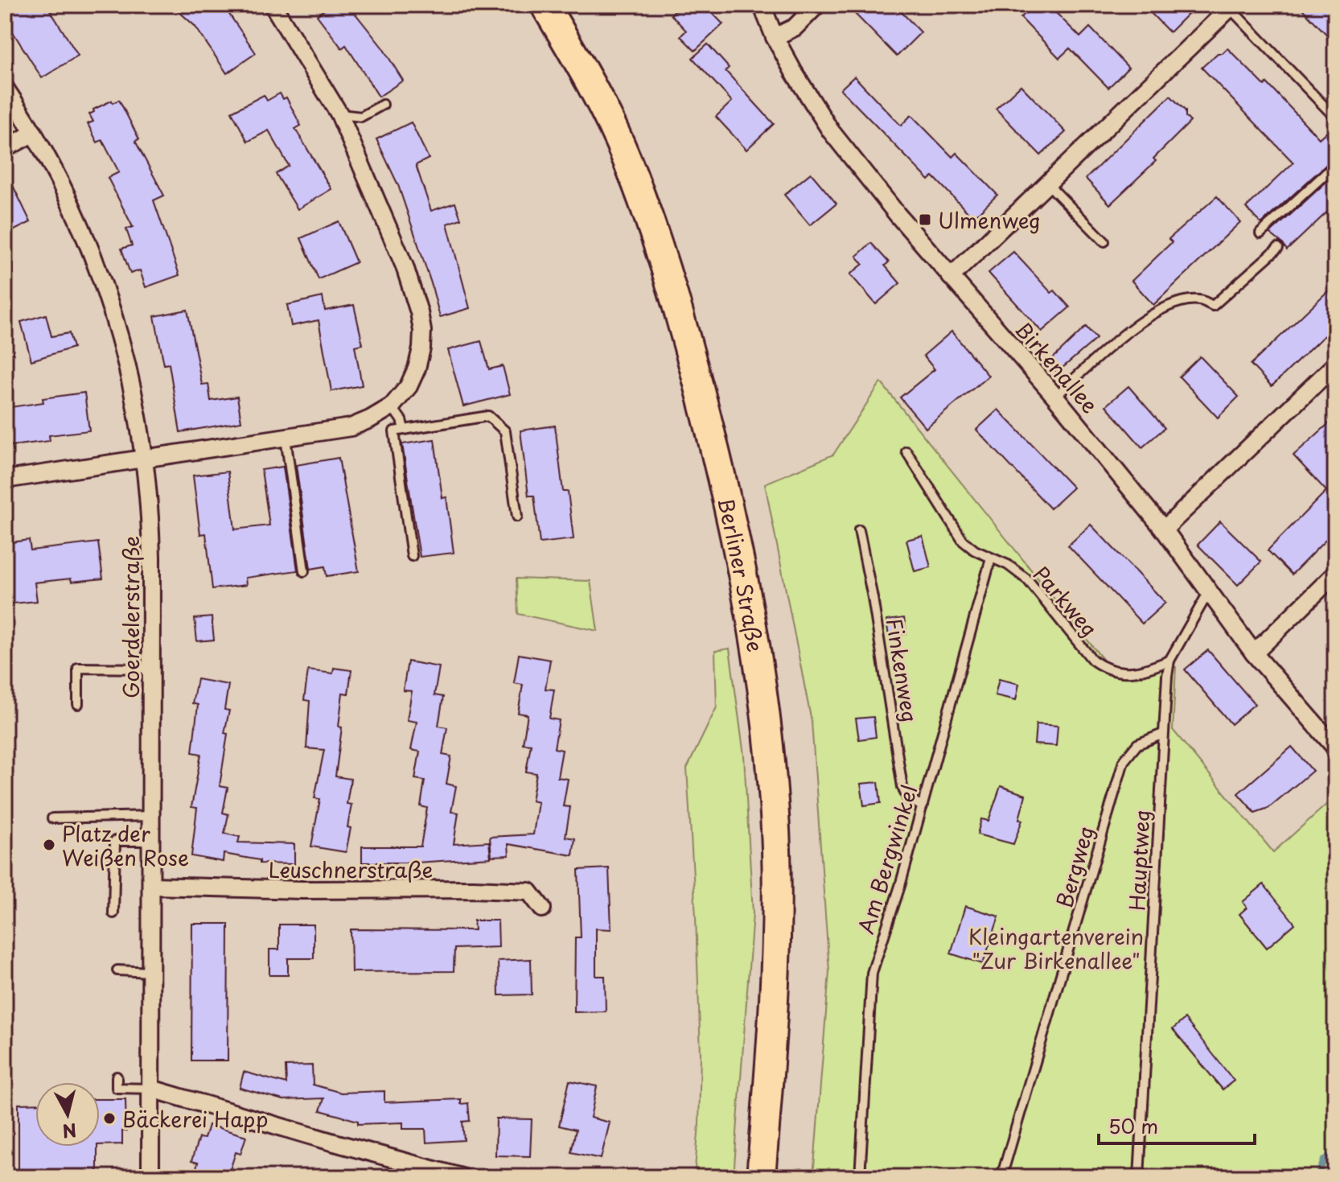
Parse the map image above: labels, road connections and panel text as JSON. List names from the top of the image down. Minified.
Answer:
{"streets":{"highway":["Berliner Straße"],"street":["Birkenallee","Goerdelerstraße","Leuschnerstraße"],"lane":["Parkweg","Finkenweg","Am Bergwinkel","Hauptweg","Bergweg"]},"crossings":[["Parkweg","Am Bergwinkel"],["Parkweg","Hauptweg"],["Goerdelerstraße","Leuschnerstraße"],["Finkenweg","Am Bergwinkel"],["Hauptweg","Bergweg"]],"parks":["Kleingartenverein \"Zur Birkenallee\""],"places":{"transit":["Ulmenweg"],"other":["Platz der Weißen Rose","Bäckerei Happ"]},"scale_bar":"50 m","north":"bottom"}
